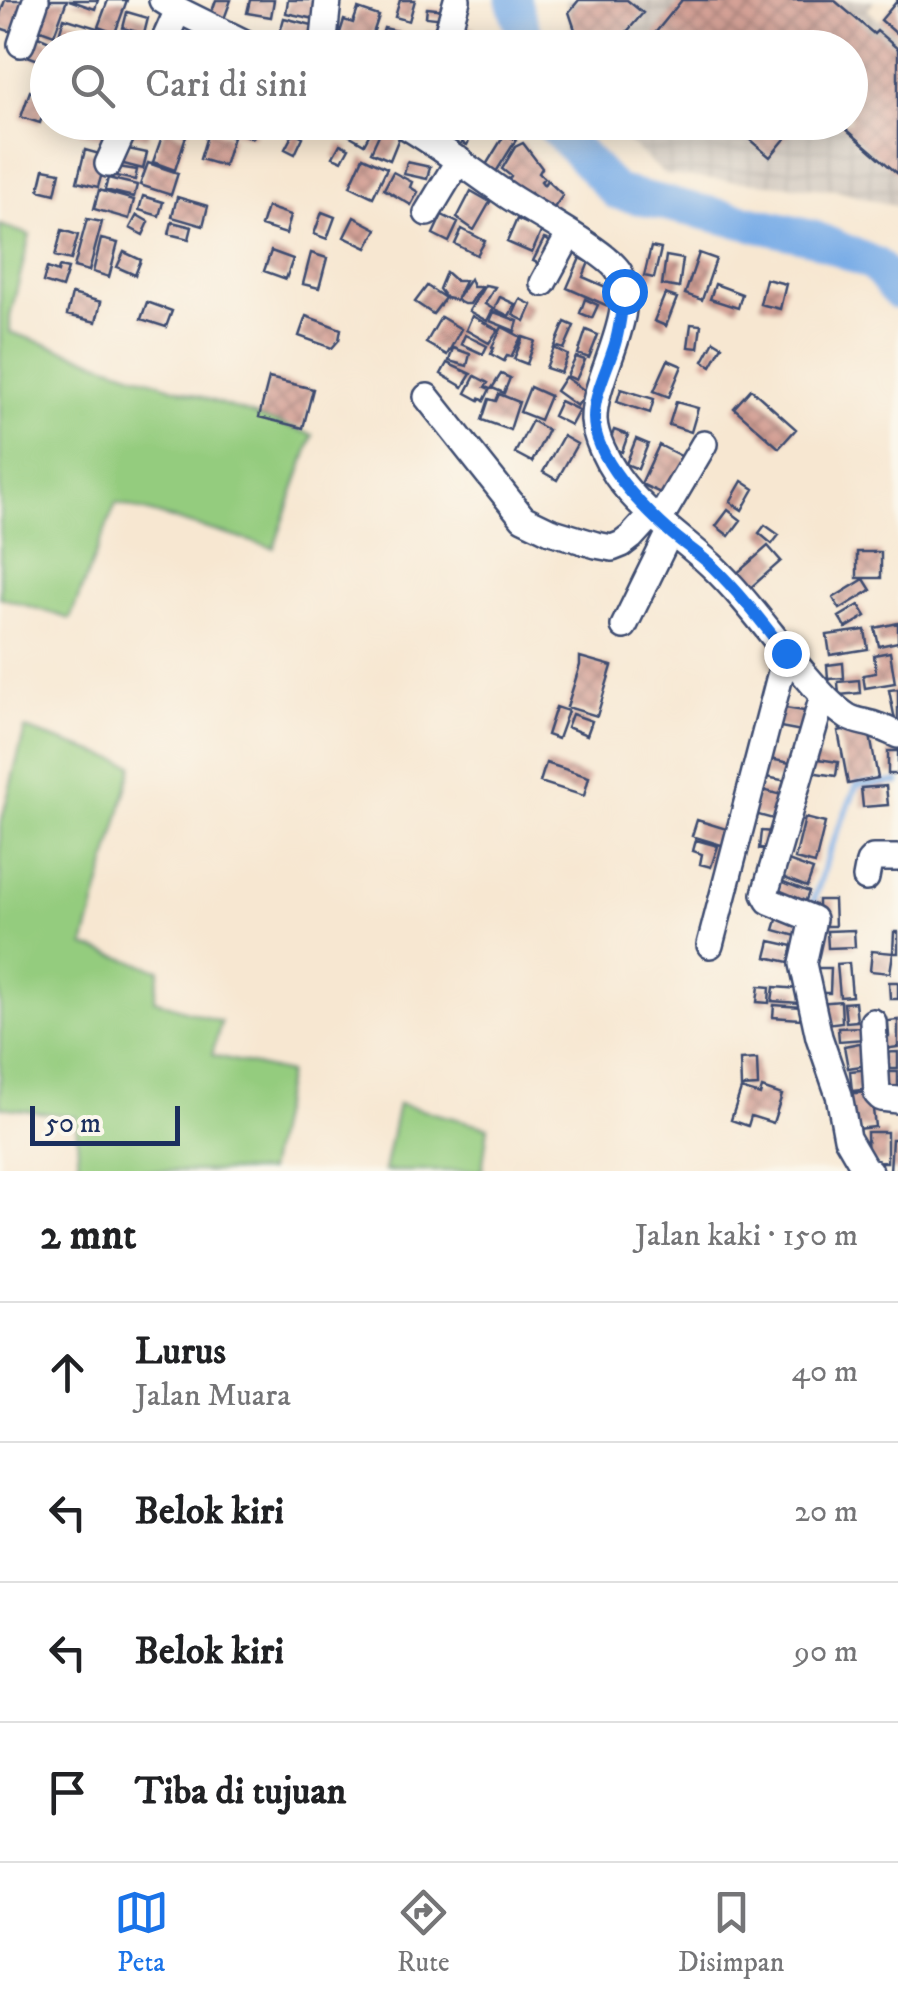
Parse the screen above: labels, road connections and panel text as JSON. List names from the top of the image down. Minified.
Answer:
{"scale_bar":"50 m","page":{"search":"Cari di sini","scale":"50 m","heading":["2 mnt","Jalan kaki · 150 m"],"list":[["Lurus","Jalan Muara","40 m"],["Belok kiri","20 m"],["Belok kiri","90 m"],"Tiba di tujuan"],"nav":["Peta","Rute","Disimpan"]}}
